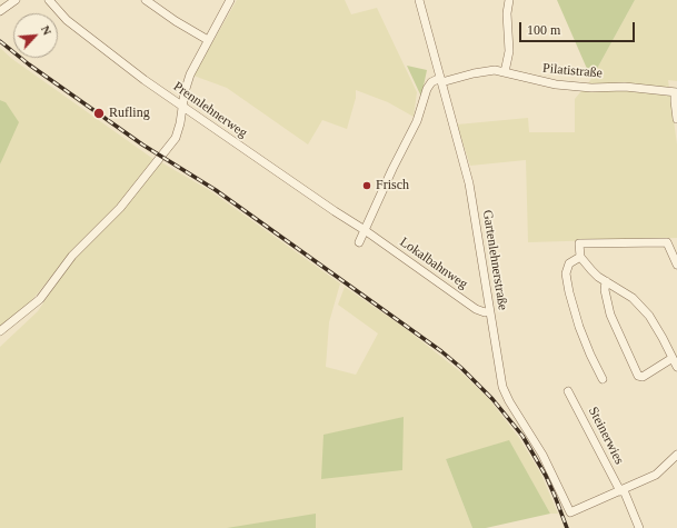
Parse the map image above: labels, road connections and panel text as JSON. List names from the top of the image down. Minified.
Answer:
{"streets":{"street":["Pilatistraße","Prennlehnerweg","Gartenlehnerstraße","Lokalbahnweg","Steinerwies"]},"crossings":[["Pilatistraße","Gartenlehnerstraße"],["Prennlehnerweg","Lokalbahnweg"],["Gartenlehnerstraße","Lokalbahnweg"],["Gartenlehnerstraße","Steinerwies"]],"places":["Rufling","Frisch"],"scale_bar":"100 m","north":"top right"}
